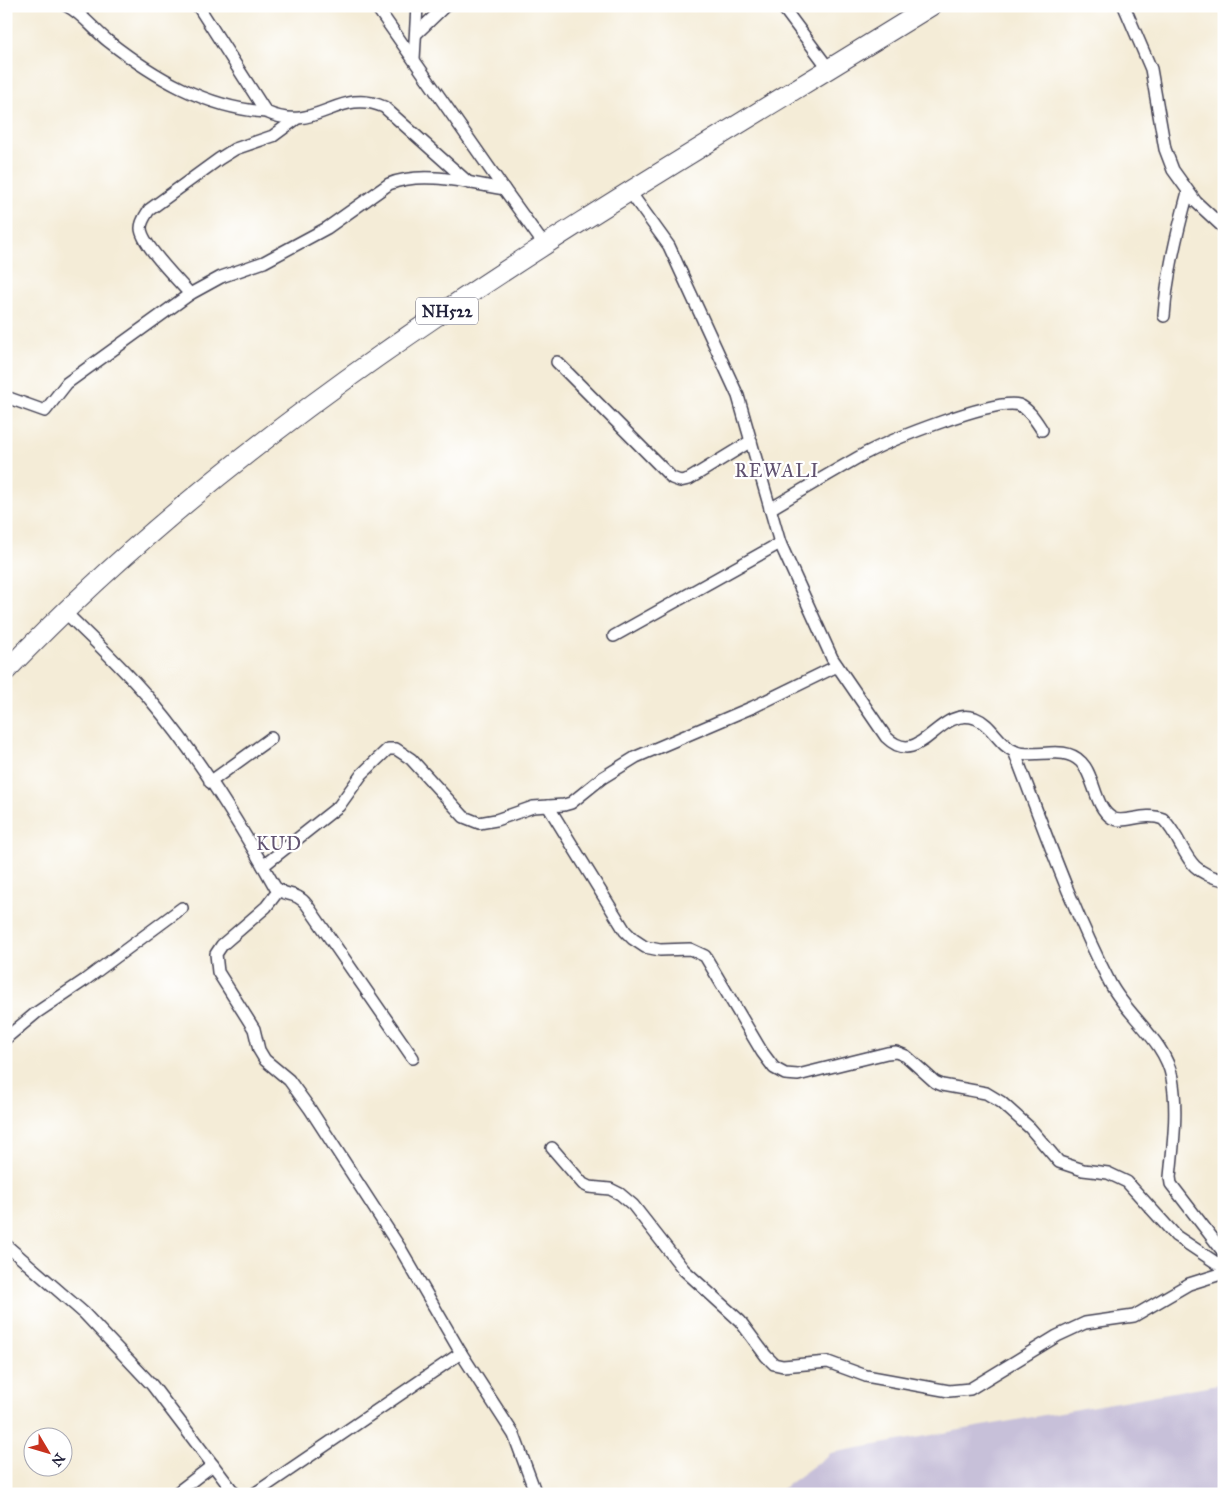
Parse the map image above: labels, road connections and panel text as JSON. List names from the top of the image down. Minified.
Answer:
{"streets":{"highway":["NH522"]},"districts":["REWALI","KUD"],"north":"bottom right"}
